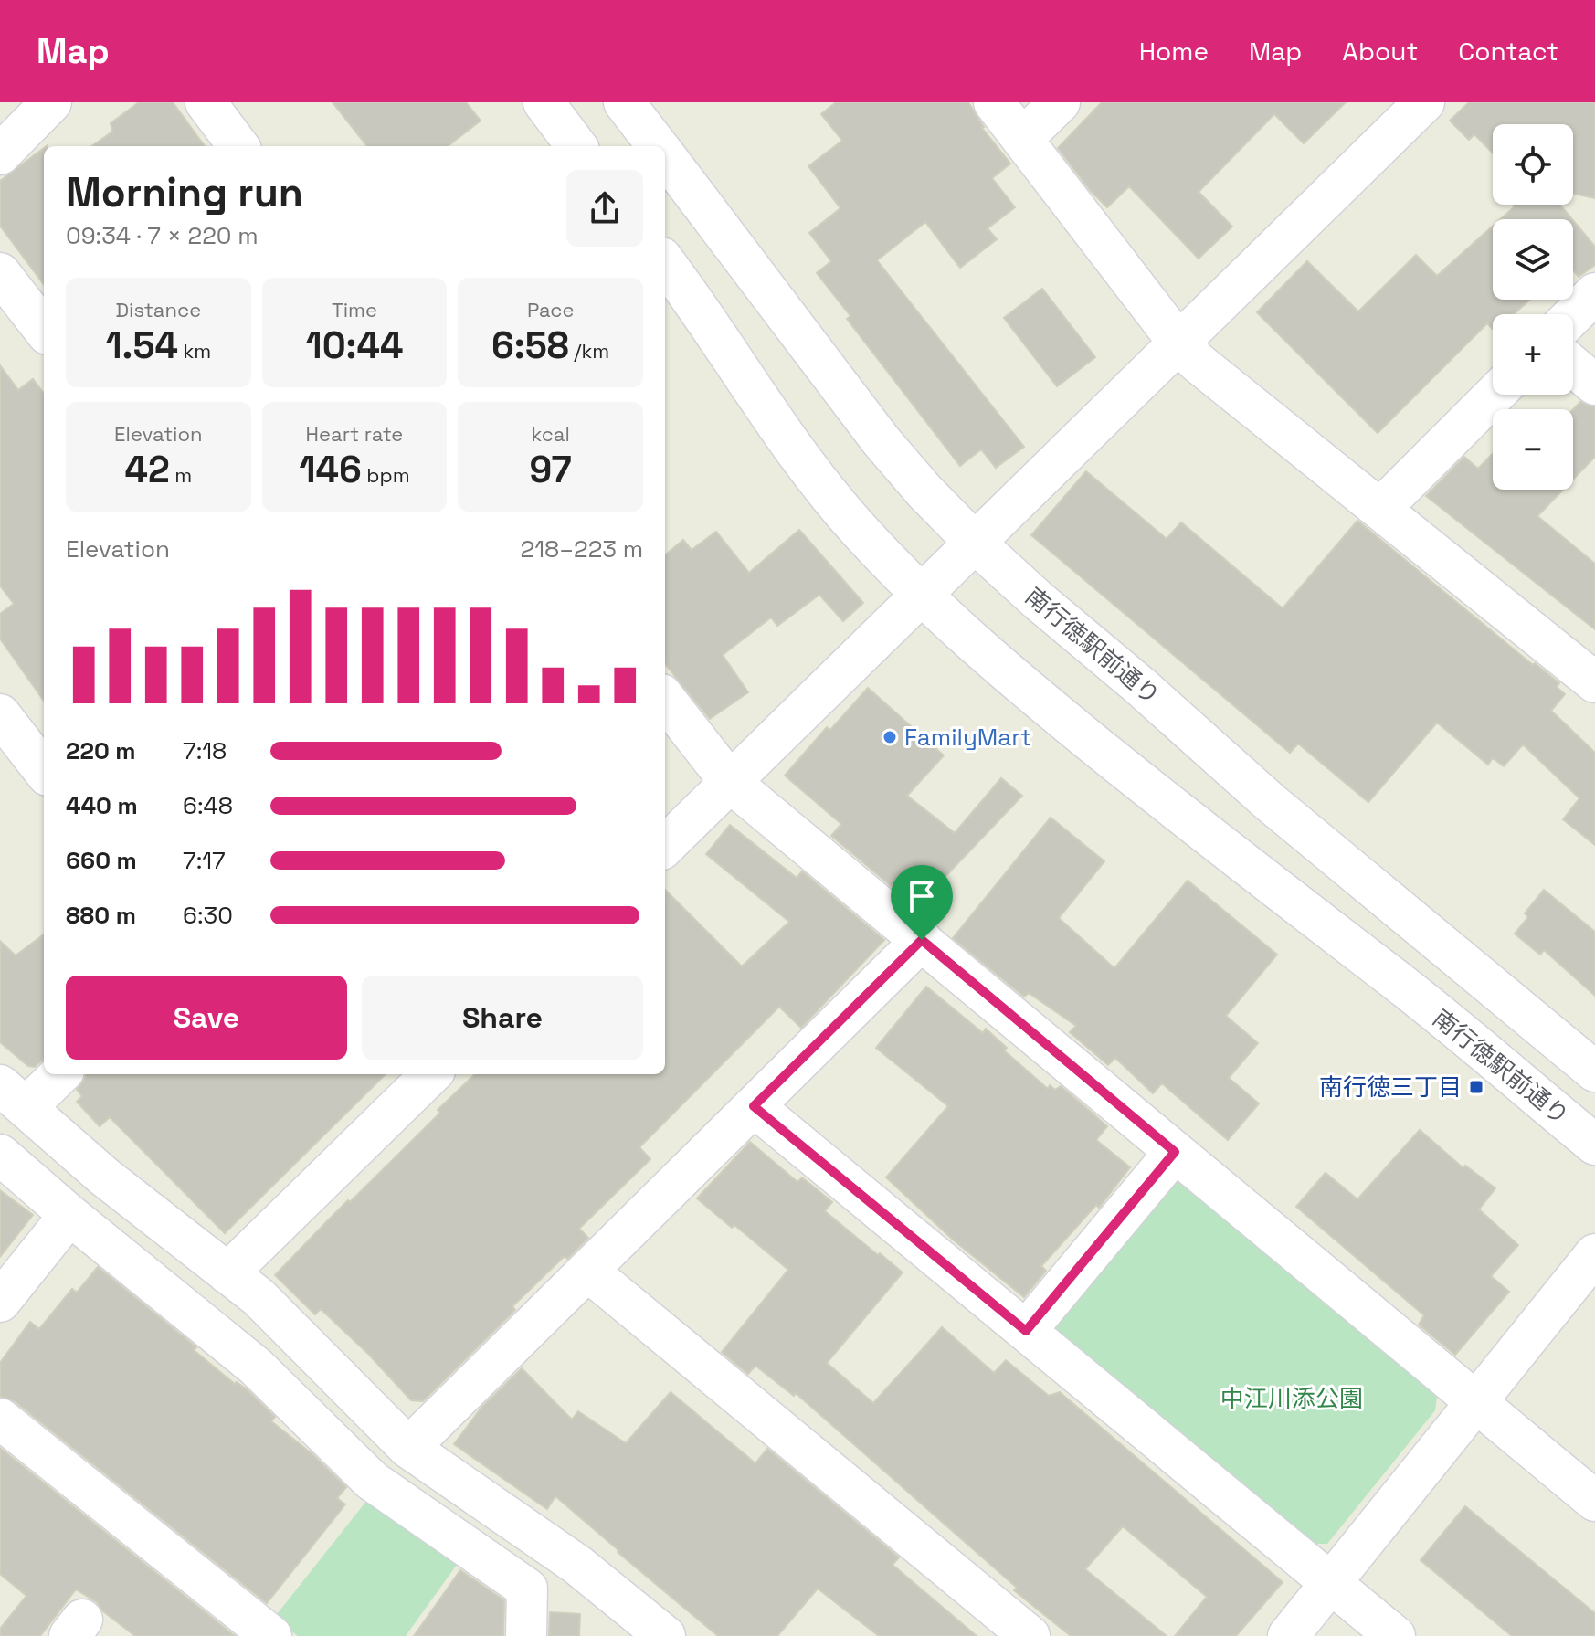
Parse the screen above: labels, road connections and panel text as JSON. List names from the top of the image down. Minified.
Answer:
{"streets":{"street":["南行徳駅前通り"]},"parks":["中江川添公園"],"places":{"other":["FamilyMart"],"transit":["南行徳三丁目"]},"page":{"header":"Map","nav":["Home","Map","About","Contact"],"map_buttons":["+","−"],"heading":["Morning run","09:34 · 7 × 220 m"],"stats":[["Distance","1.54 km"],["Time","10:44"],["Pace","6:58 /km"],["Elevation","42 m"],["Heart rate","146 bpm"],["kcal","97"]],"chart":["Elevation","218–223 m"],"list":[{"name":"220 m","note":"7:18"},{"name":"440 m","note":"6:48"},{"name":"660 m","note":"7:17"},{"name":"880 m","note":"6:30"}],"buttons":["Save","Share"]}}
